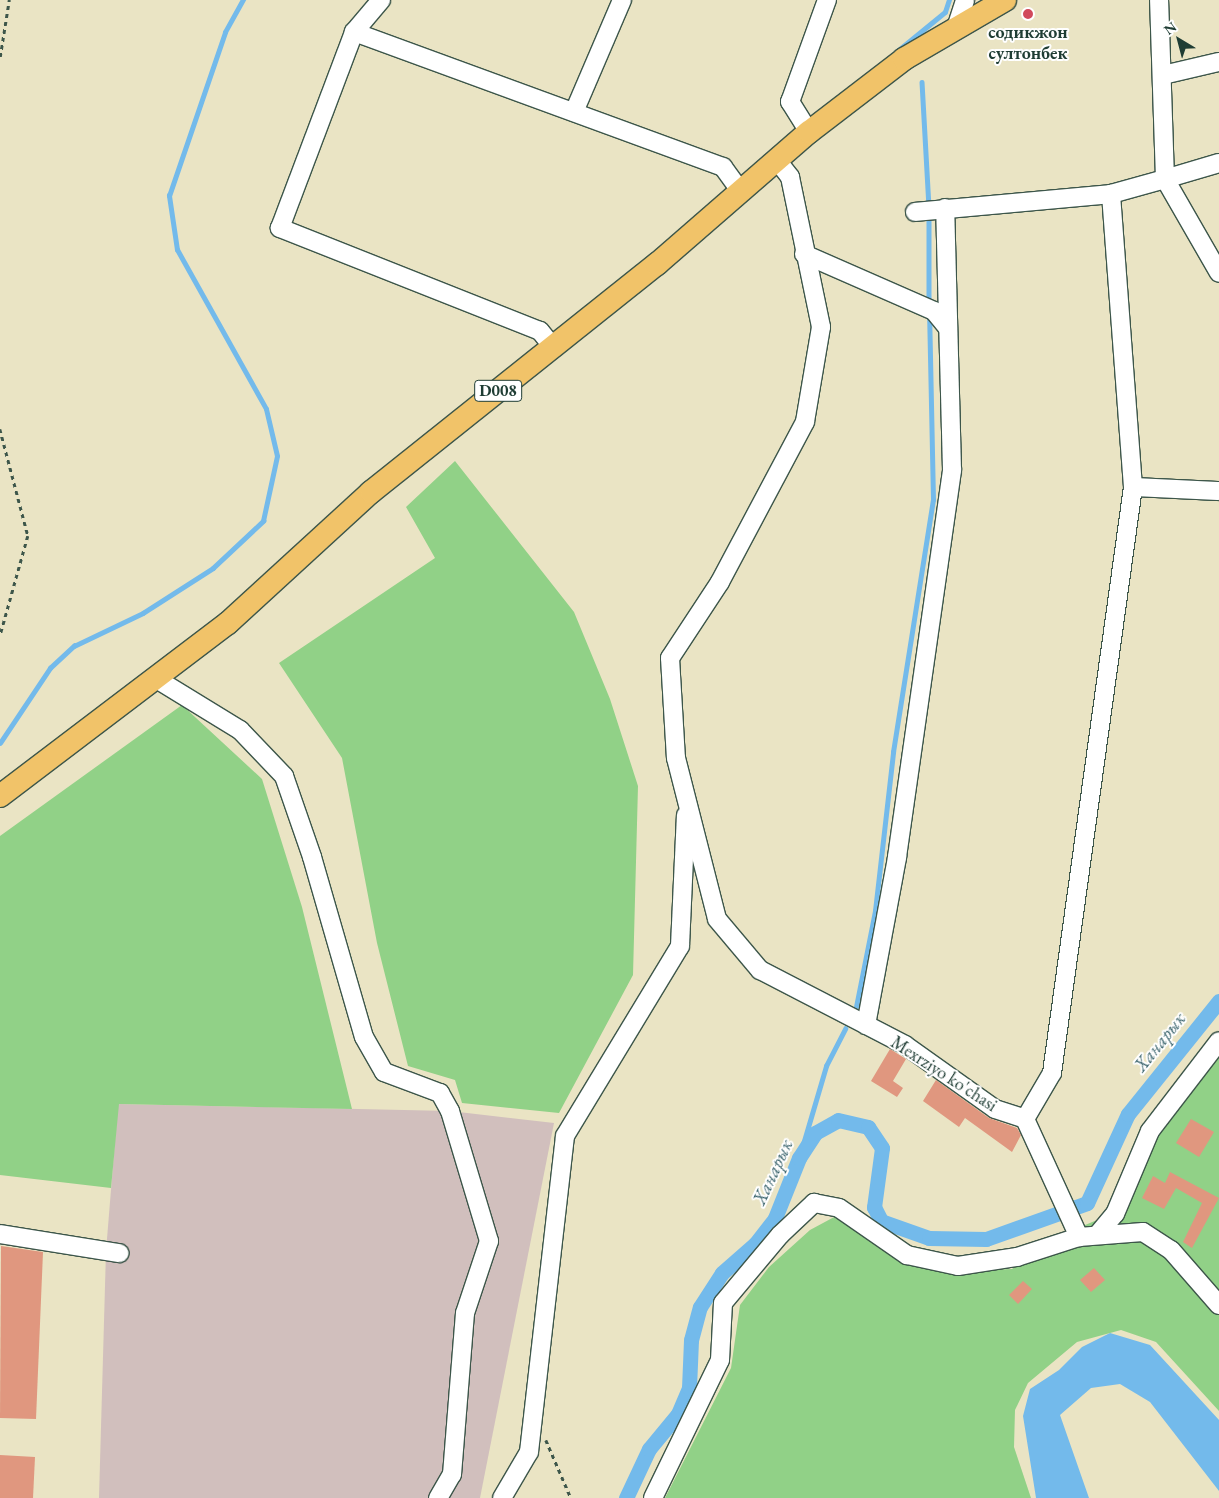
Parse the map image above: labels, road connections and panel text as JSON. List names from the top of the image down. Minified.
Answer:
{"streets":{"main road":["D008"],"street":["Mexrziyo ko'chasi"]},"crossings":[["D008","Mexrziyo ko'chasi"]],"water":["Ханарык"],"places":["содикжон султонбек"],"north":"top left"}
